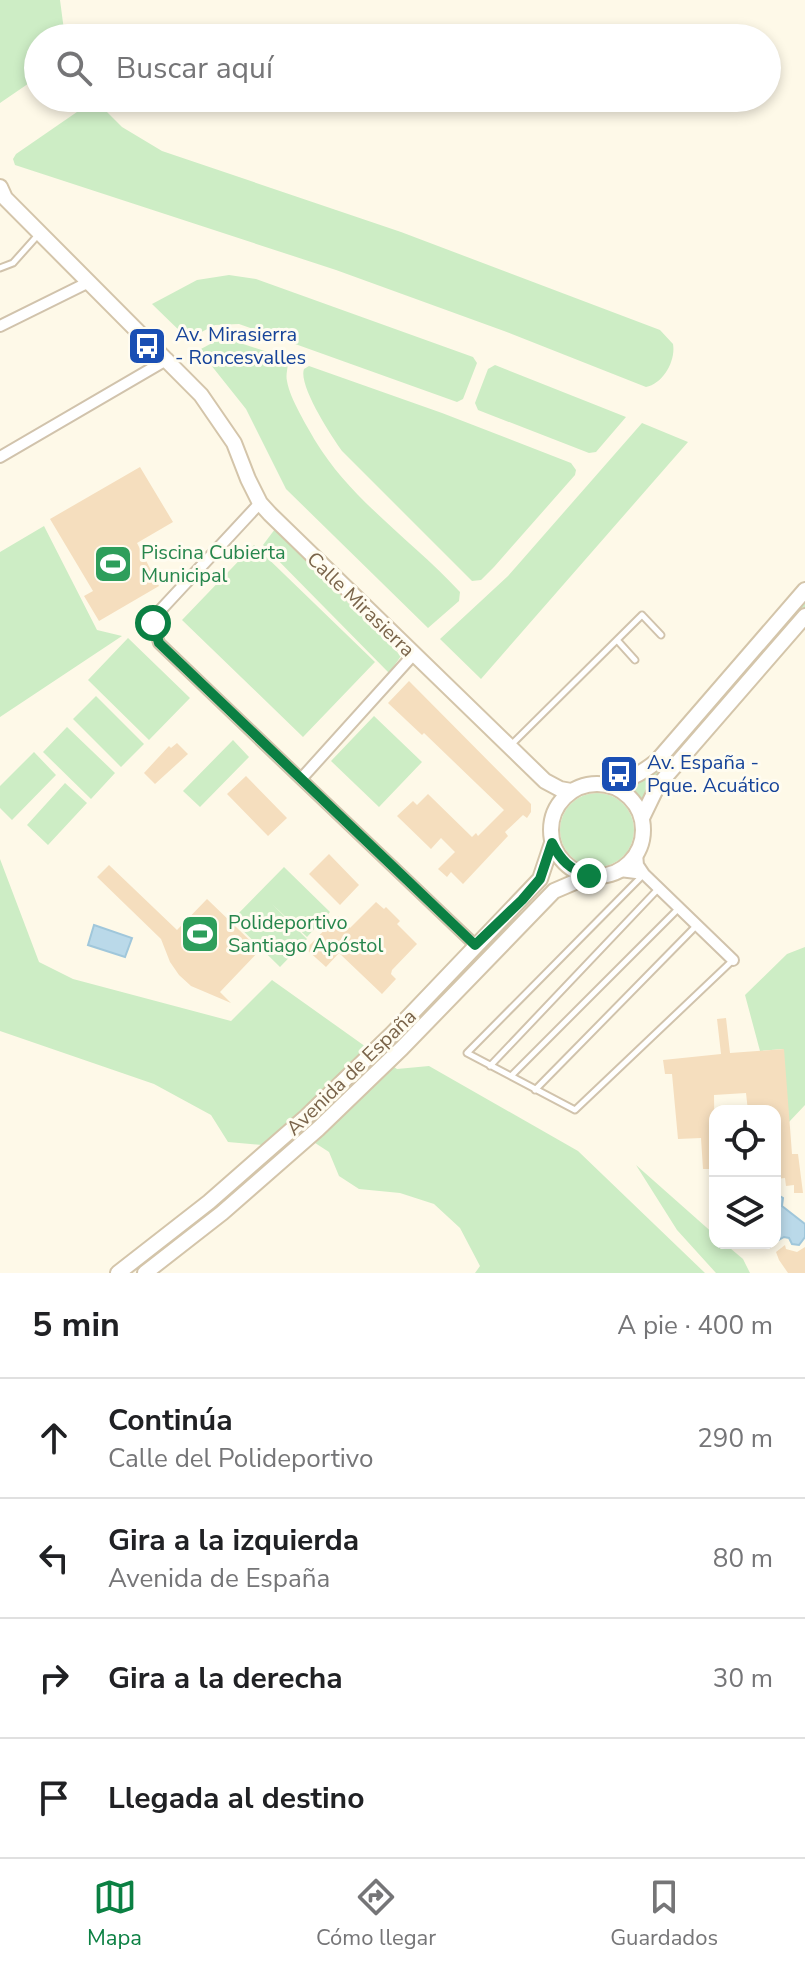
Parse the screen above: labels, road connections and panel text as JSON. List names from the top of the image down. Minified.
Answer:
{"streets":{"main road":["Calle Mirasierra","Avenida de España"]},"crossings":[["Calle Mirasierra","Avenida de España"]],"places":{"bus stop":["Av. Mirasierra - Roncesvalles","Av. España - Pque. Acuático"],"sports":["Piscina Cubierta Municipal","Polideportivo Santiago Apóstol"]},"page":{"search":"Buscar aquí","heading":["5 min","A pie · 400 m"],"list":[["Continúa","Calle del Polideportivo","290 m"],["Gira a la izquierda","Avenida de España","80 m"],["Gira a la derecha","30 m"],"Llegada al destino"],"nav":["Mapa","Cómo llegar","Guardados"]}}
